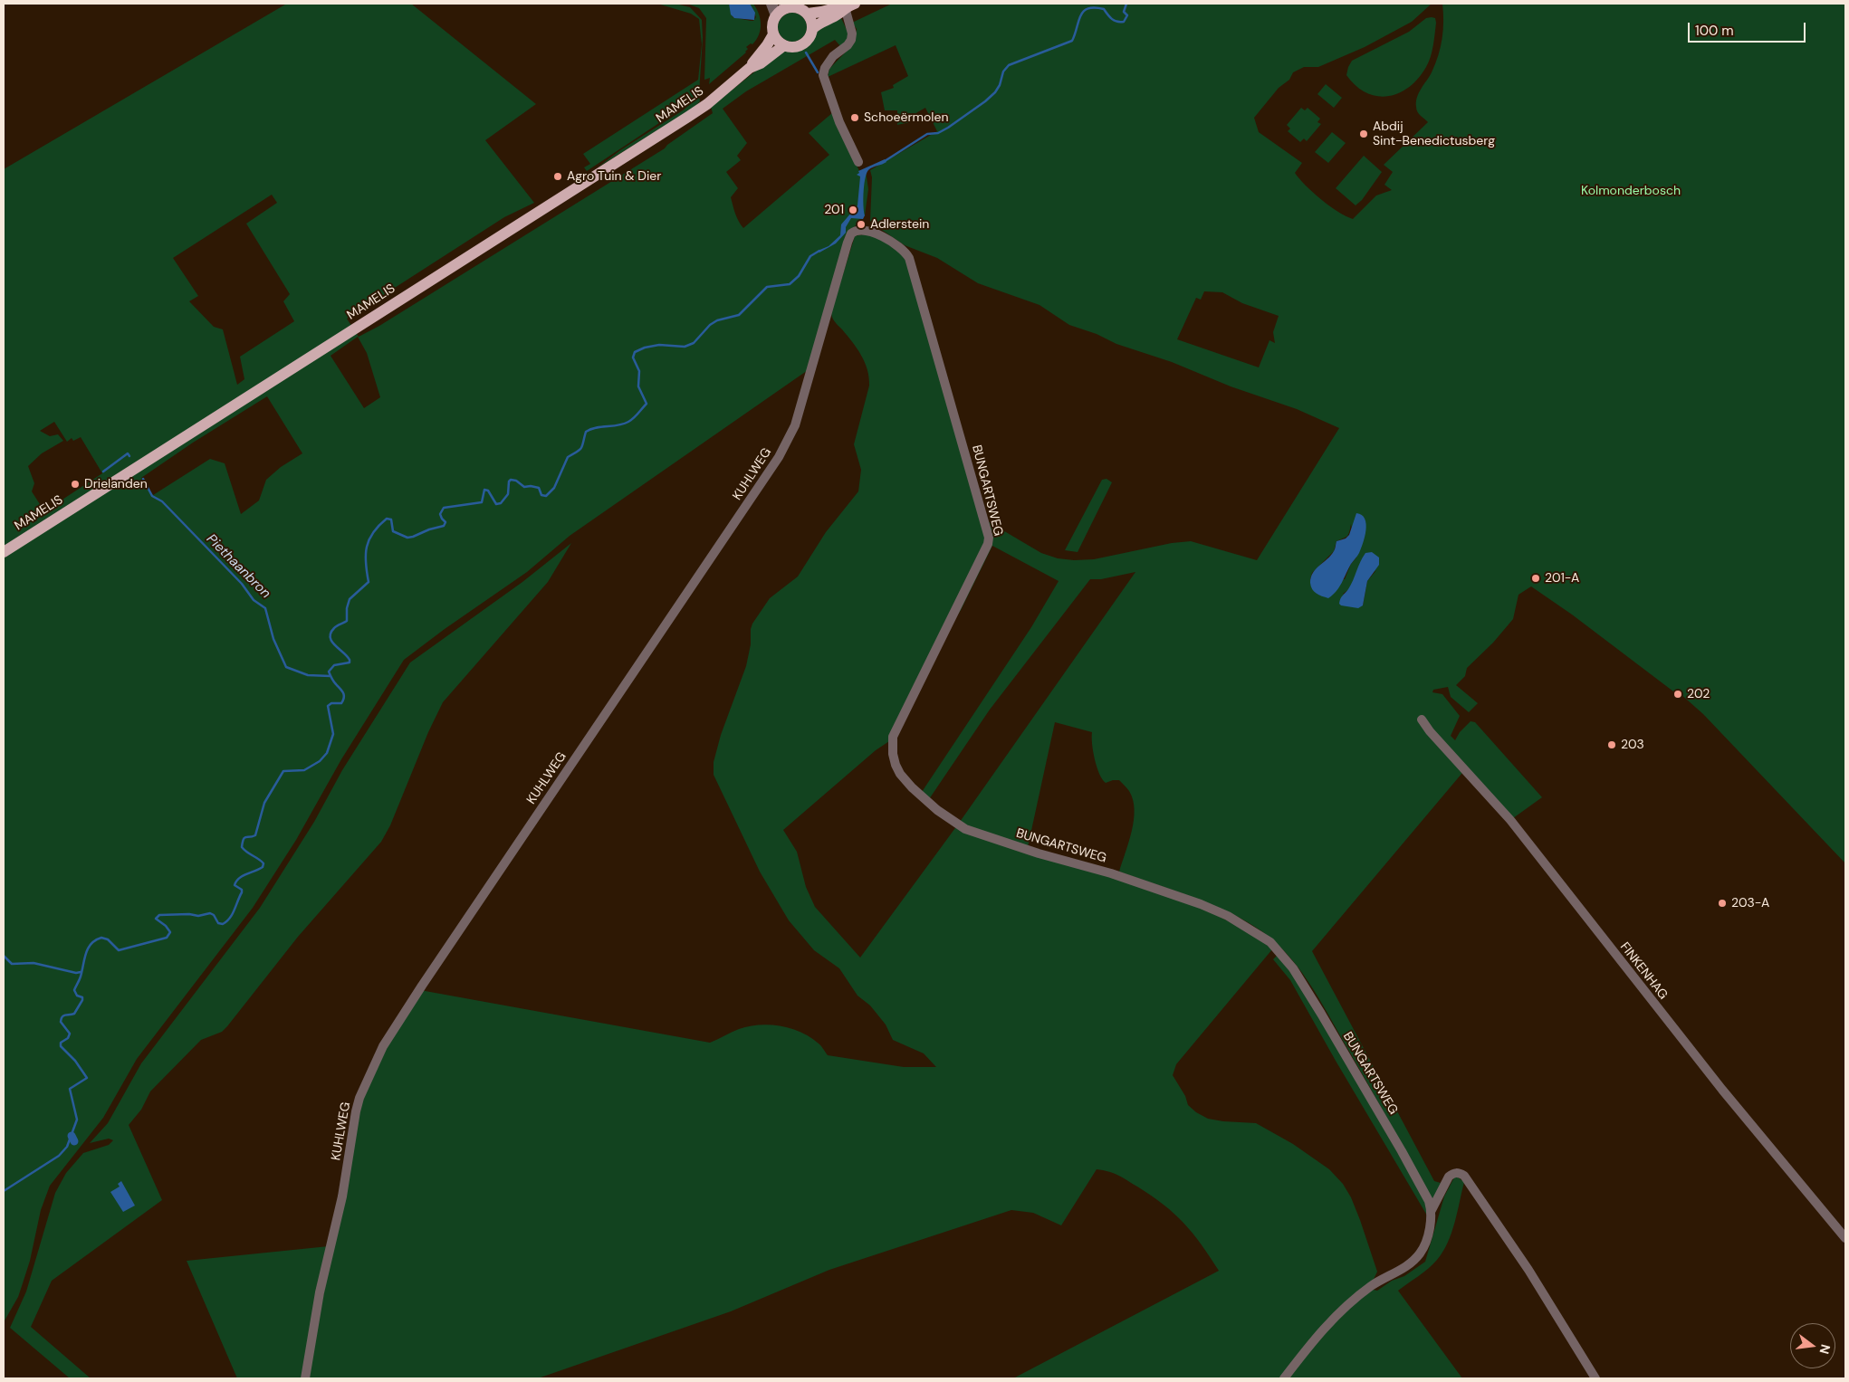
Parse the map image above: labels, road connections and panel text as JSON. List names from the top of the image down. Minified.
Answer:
{"streets":{"main road":["MAMELIS"],"street":["KUHLWEG","BUNGARTSWEG","FINKENHAG"]},"crossings":[["KUHLWEG","BUNGARTSWEG"]],"water":["Piethaanbron"],"parks":["Kolmonderbosch"],"places":["Schoeërmolen","Abdij Sint-Benedictusberg","Agro Tuin & Dier","201","Adlerstein","Drielanden","201-A","202","203","203-A"],"scale_bar":"100 m","north":"right"}
